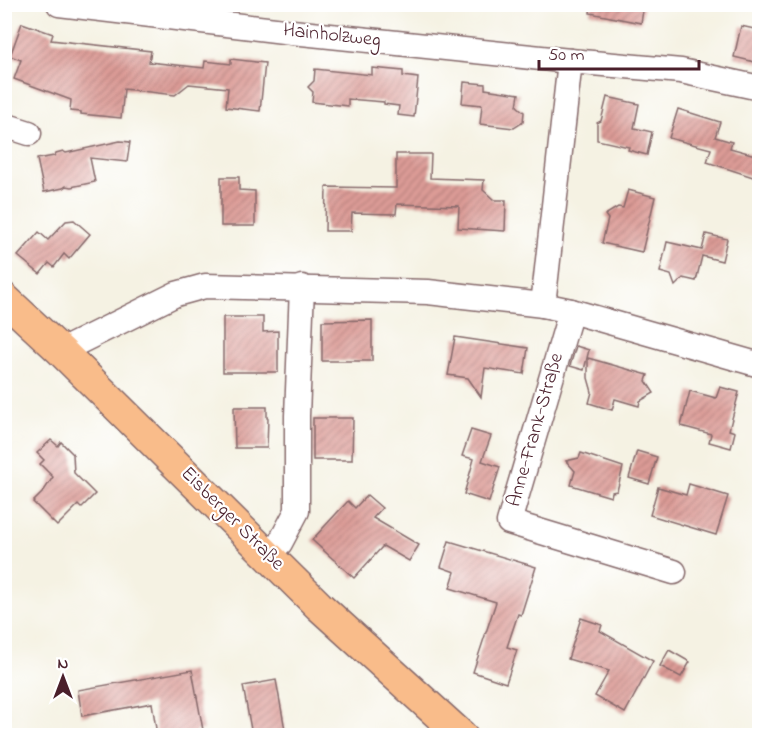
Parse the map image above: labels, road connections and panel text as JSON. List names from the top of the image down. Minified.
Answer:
{"streets":{"main road":["Eisberger Straße"],"street":["Hainholzweg","Anne-Frank-Straße"]},"scale_bar":"50 m","north":"top"}
